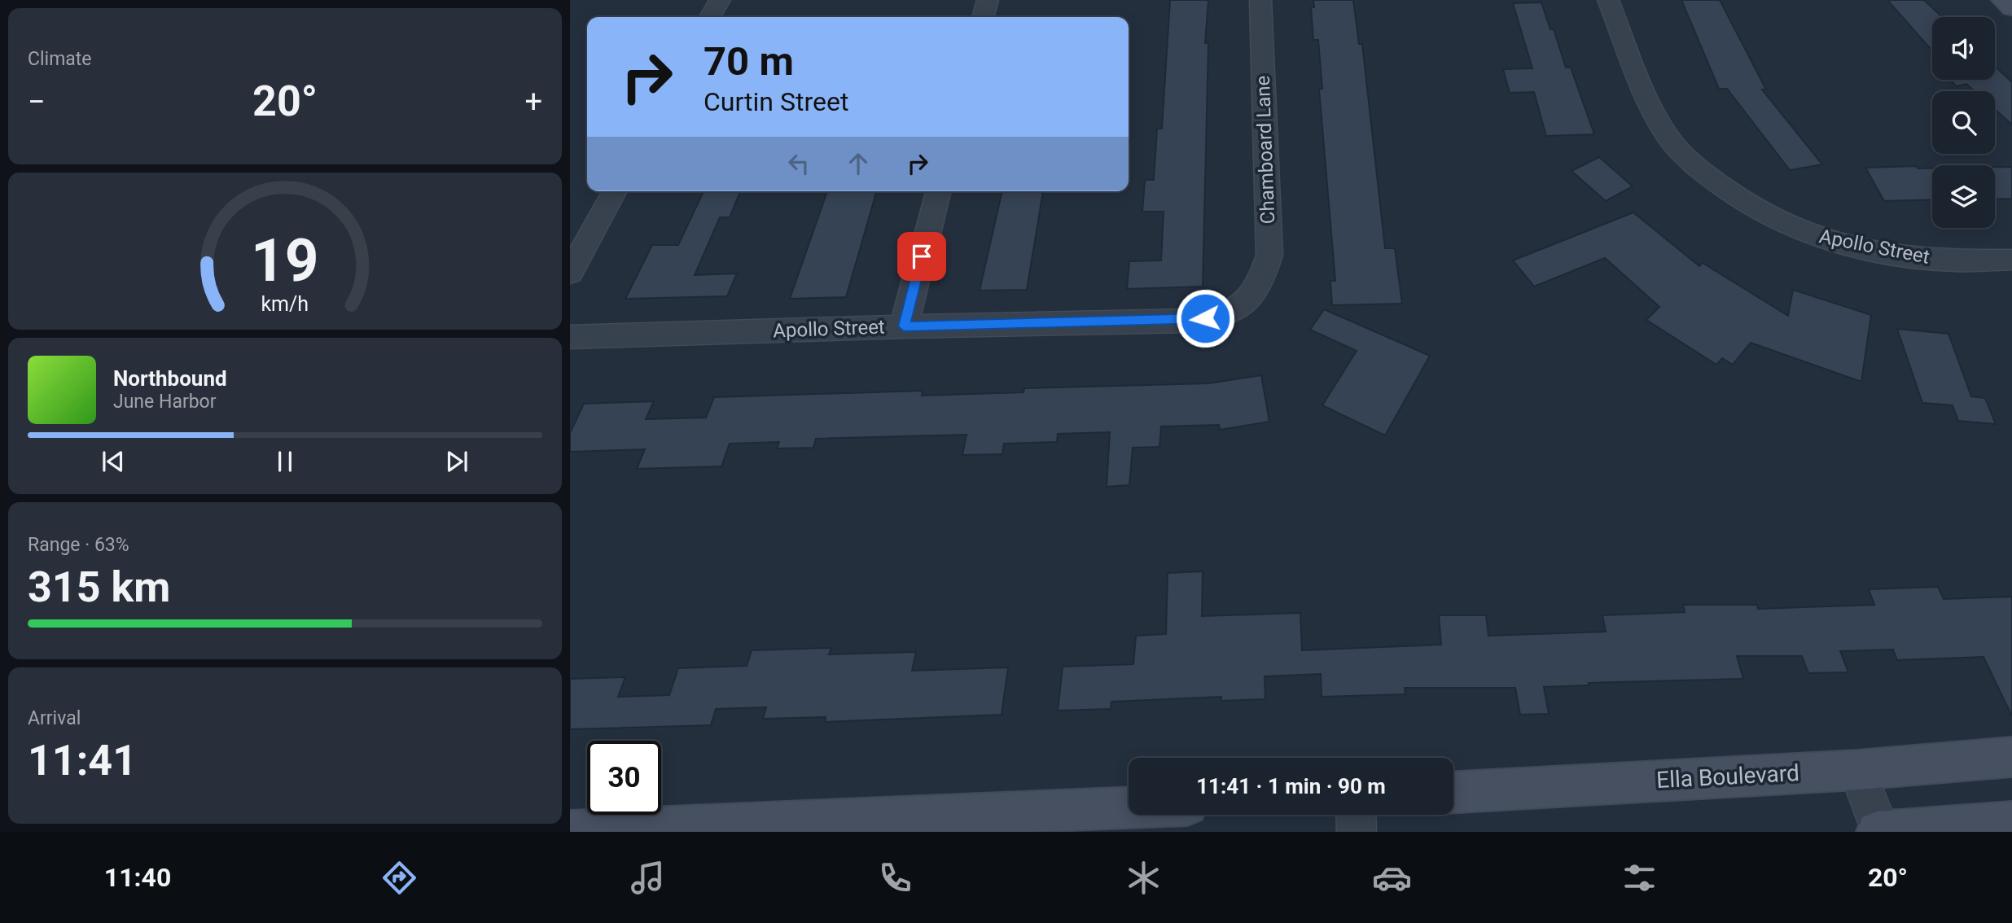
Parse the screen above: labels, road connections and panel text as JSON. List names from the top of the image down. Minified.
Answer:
{"streets":{"main road":["Ella Boulevard"],"street":["Chamboard Lane","Apollo Street"]},"crossings":[["Chamboard Lane","Apollo Street"]],"page":{"tile":["Climate",["Range · 63%","315 km"],["Arrival","11:41"]],"turn":["70 m","Curtin Street"],"heat":["−","20°","+"],"song":["Northbound","June Harbor"],"limit":"30","trip":"11:41 · 1 min · 90 m","tabs":["11:40","20°"],"gauge":["19","km/h"]}}
